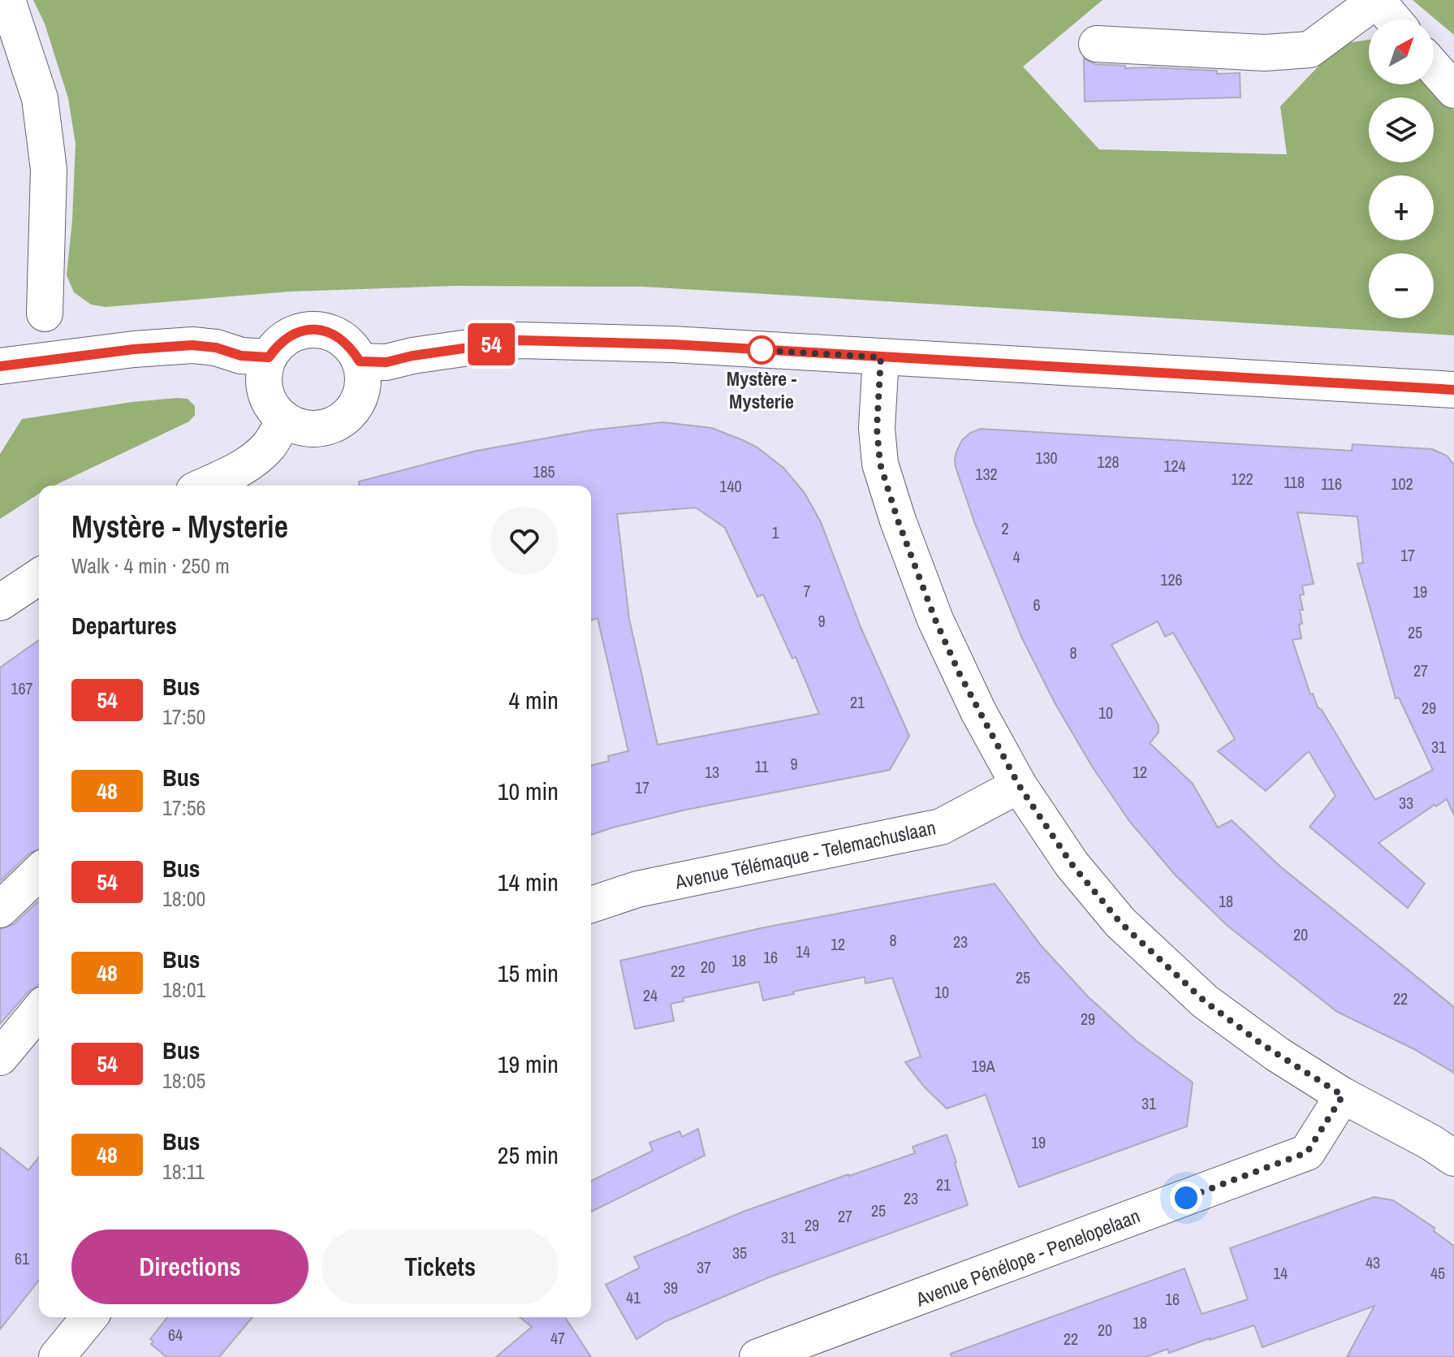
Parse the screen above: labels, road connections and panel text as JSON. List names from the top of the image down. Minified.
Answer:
{"streets":{"street":["Avenue Télémaque - Telemachuslaan","Avenue Pénélope - Penelopelaan"]},"places":["Mystère - Mysterie"],"lines":["bus line 54"],"house_numbers":["130","128","124","185","132","122","118","116","102","140","2","1","17","4","126","7","19","6","9","25","8","27","167","21","29","10","31","9","11","13","12","17","33","18","20","8","23","12","14","16","18","20","22","25","10","24","22","29","19A","31","19","21","23","25","27","29","31","35","61","43","37","14","45","39","41","16","18","20","64","47","22"],"north":"top right","page":{"on_map":"54","map_buttons":["+","−"],"heading":[["Mystère - Mysterie","Walk · 4 min · 250 m"],"Departures"],"list":[{"mark":"54","name":"Bus","note":"17:50","value":"4 min"},{"mark":"48","name":"Bus","note":"17:56","value":"10 min"},{"mark":"54","name":"Bus","note":"18:00","value":"14 min"},{"mark":"48","name":"Bus","note":"18:01","value":"15 min"},{"mark":"54","name":"Bus","note":"18:05","value":"19 min"},{"mark":"48","name":"Bus","note":"18:11","value":"25 min"}],"buttons":["Directions","Tickets"]}}
